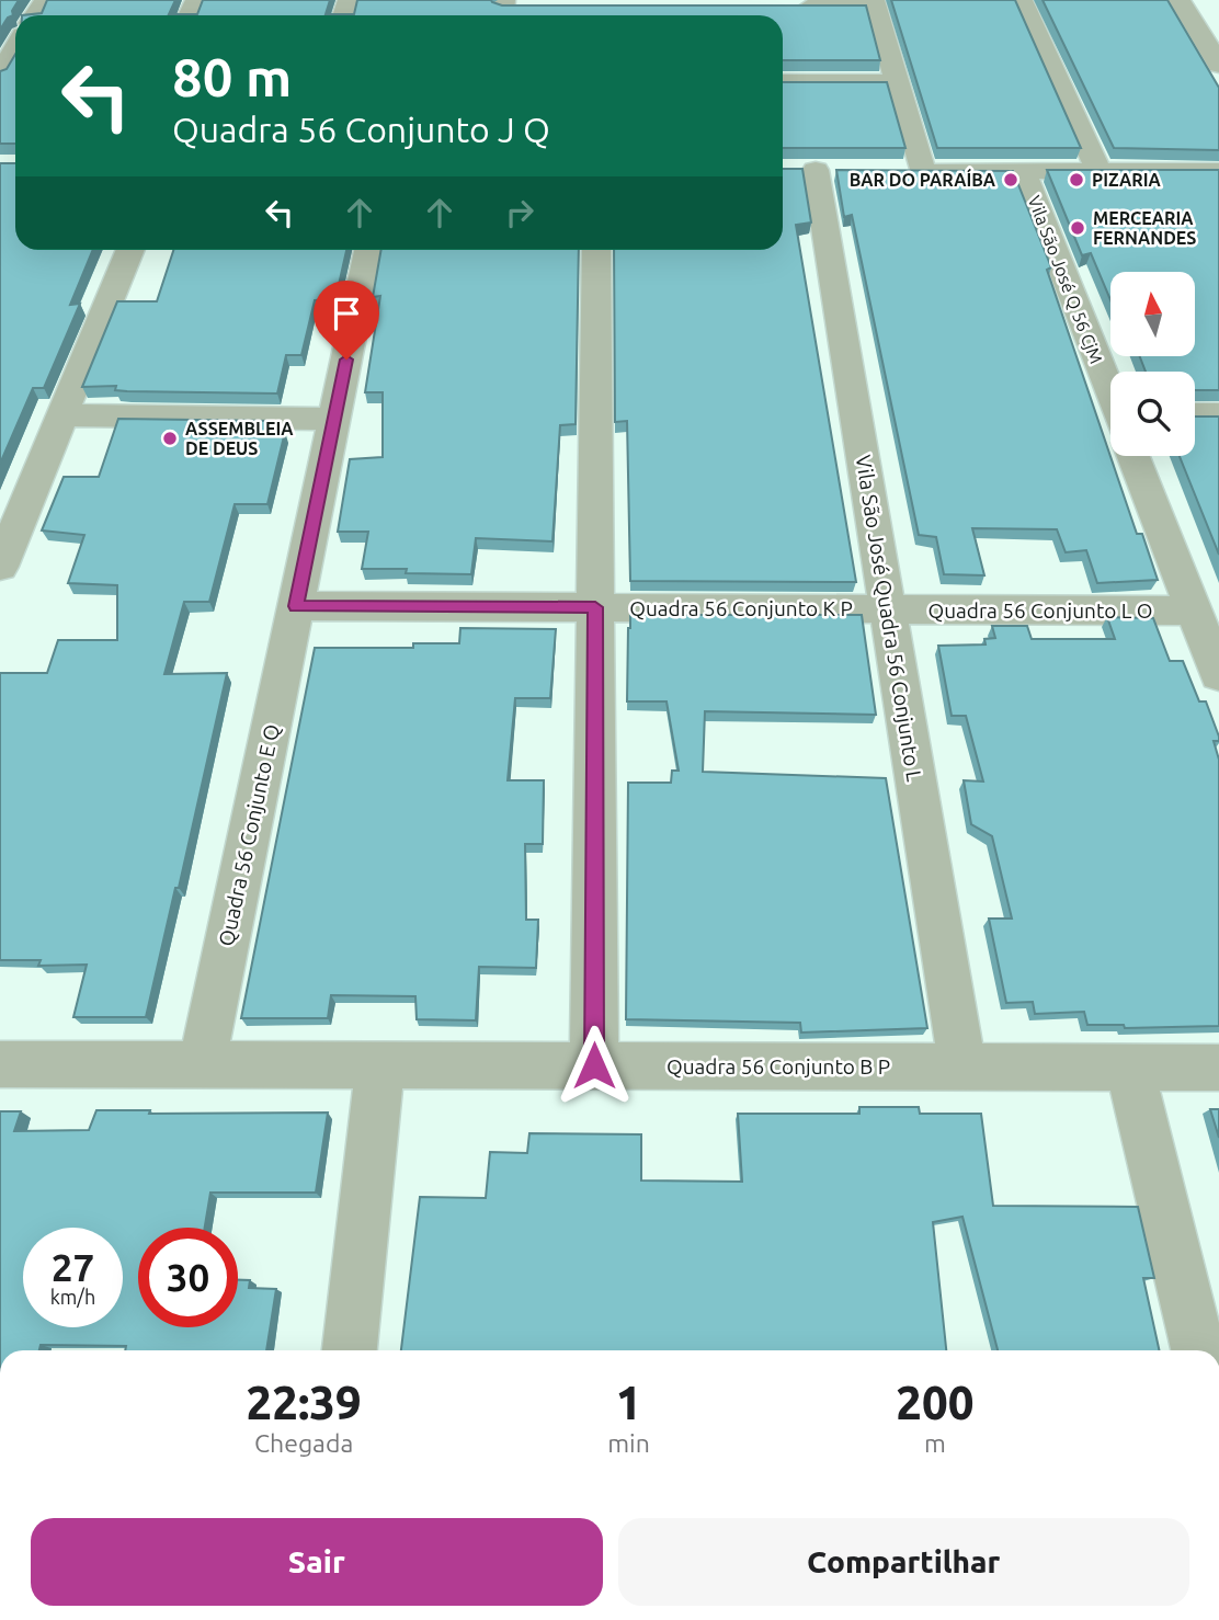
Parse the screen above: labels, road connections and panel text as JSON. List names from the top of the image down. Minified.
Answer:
{"streets":{"street":["Vila São José Q 56 CjM","Quadra 56 Conjunto K P","Quadra 56 Conjunto L O","Vila São José Quadra 56 Conjunto L","Quadra 56 Conjunto E Q","Quadra 56 Conjunto B P"]},"crossings":[["Vila São José Q 56 CjM","Quadra 56 Conjunto L O"],["Quadra 56 Conjunto K P","Quadra 56 Conjunto L O"],["Quadra 56 Conjunto K P","Vila São José Quadra 56 Conjunto L"],["Quadra 56 Conjunto K P","Quadra 56 Conjunto E Q"],["Quadra 56 Conjunto L O","Vila São José Quadra 56 Conjunto L"],["Vila São José Quadra 56 Conjunto L","Quadra 56 Conjunto B P"],["Quadra 56 Conjunto E Q","Quadra 56 Conjunto B P"]],"places":["BAR DO PARAÍBA","PIZARIA","MERCEARIA FERNANDES","ASSEMBLEIA DE DEUS"],"north":"top","page":{"turn":["80 m","Quadra 56 Conjunto J Q"],"speed":"27 km/h","limit":"30","eta":["22:39","Chegada","1","min","200","m"],"buttons":["Sair","Compartilhar"]}}
